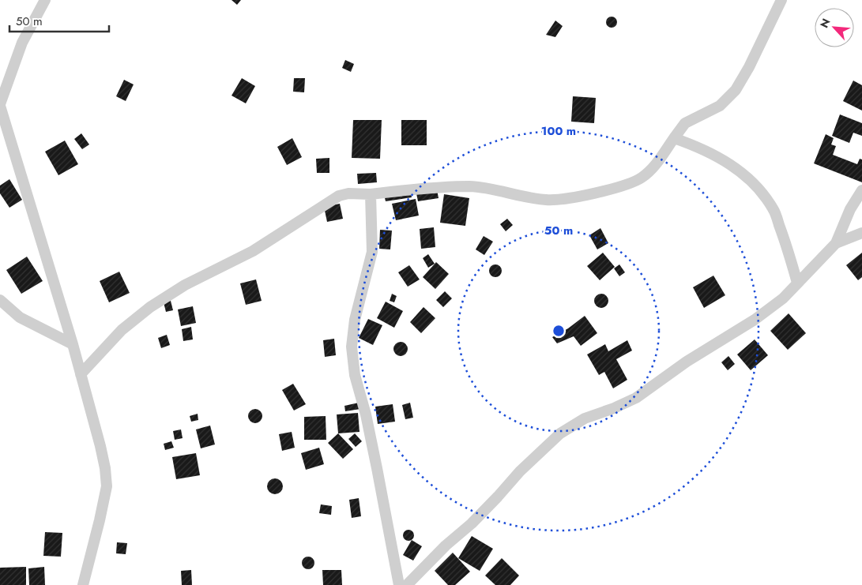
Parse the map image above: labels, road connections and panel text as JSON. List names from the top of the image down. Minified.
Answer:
{"scale_bar":"50 m","north":"top left","rings":["100 m","50 m"]}
